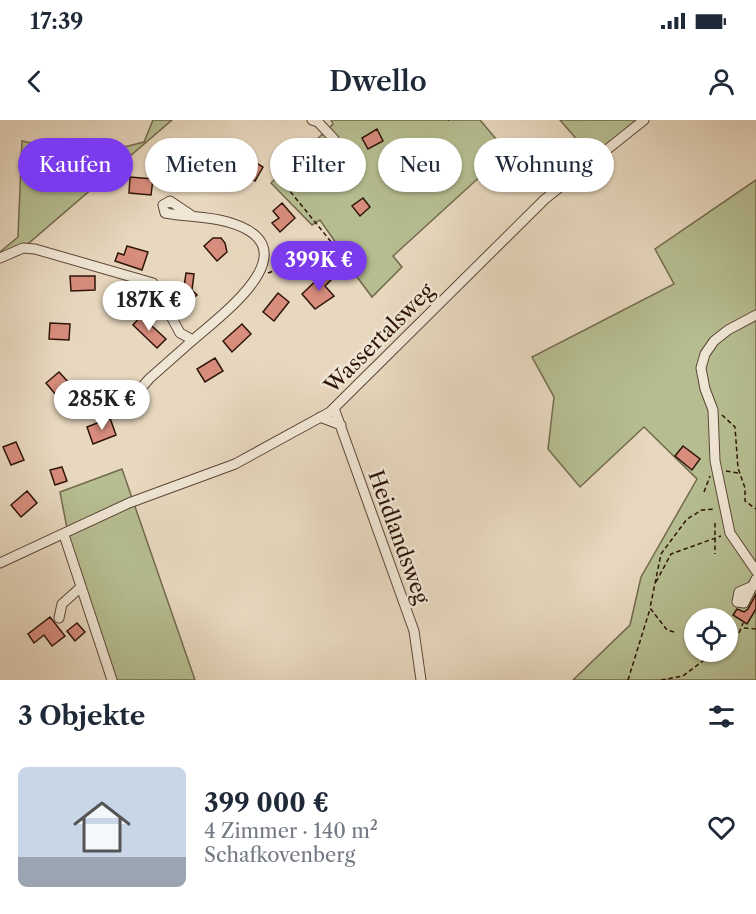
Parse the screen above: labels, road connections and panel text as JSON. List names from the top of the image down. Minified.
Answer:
{"streets":{"street":["Wassertalsweg","Heidlandsweg"]},"crossings":[["Wassertalsweg","Heidlandsweg"]],"page":{"status":"17:39","header":"Dwello","chip":["Kaufen","Mieten","Filter","Neu","Wohnung"],"price":["399K €","187K €","285K €"],"heading":"3 Objekte","list":[{"name":"399 000 €","note":"4 Zimmer · 140 m² · Schafkovenberg"}]}}
